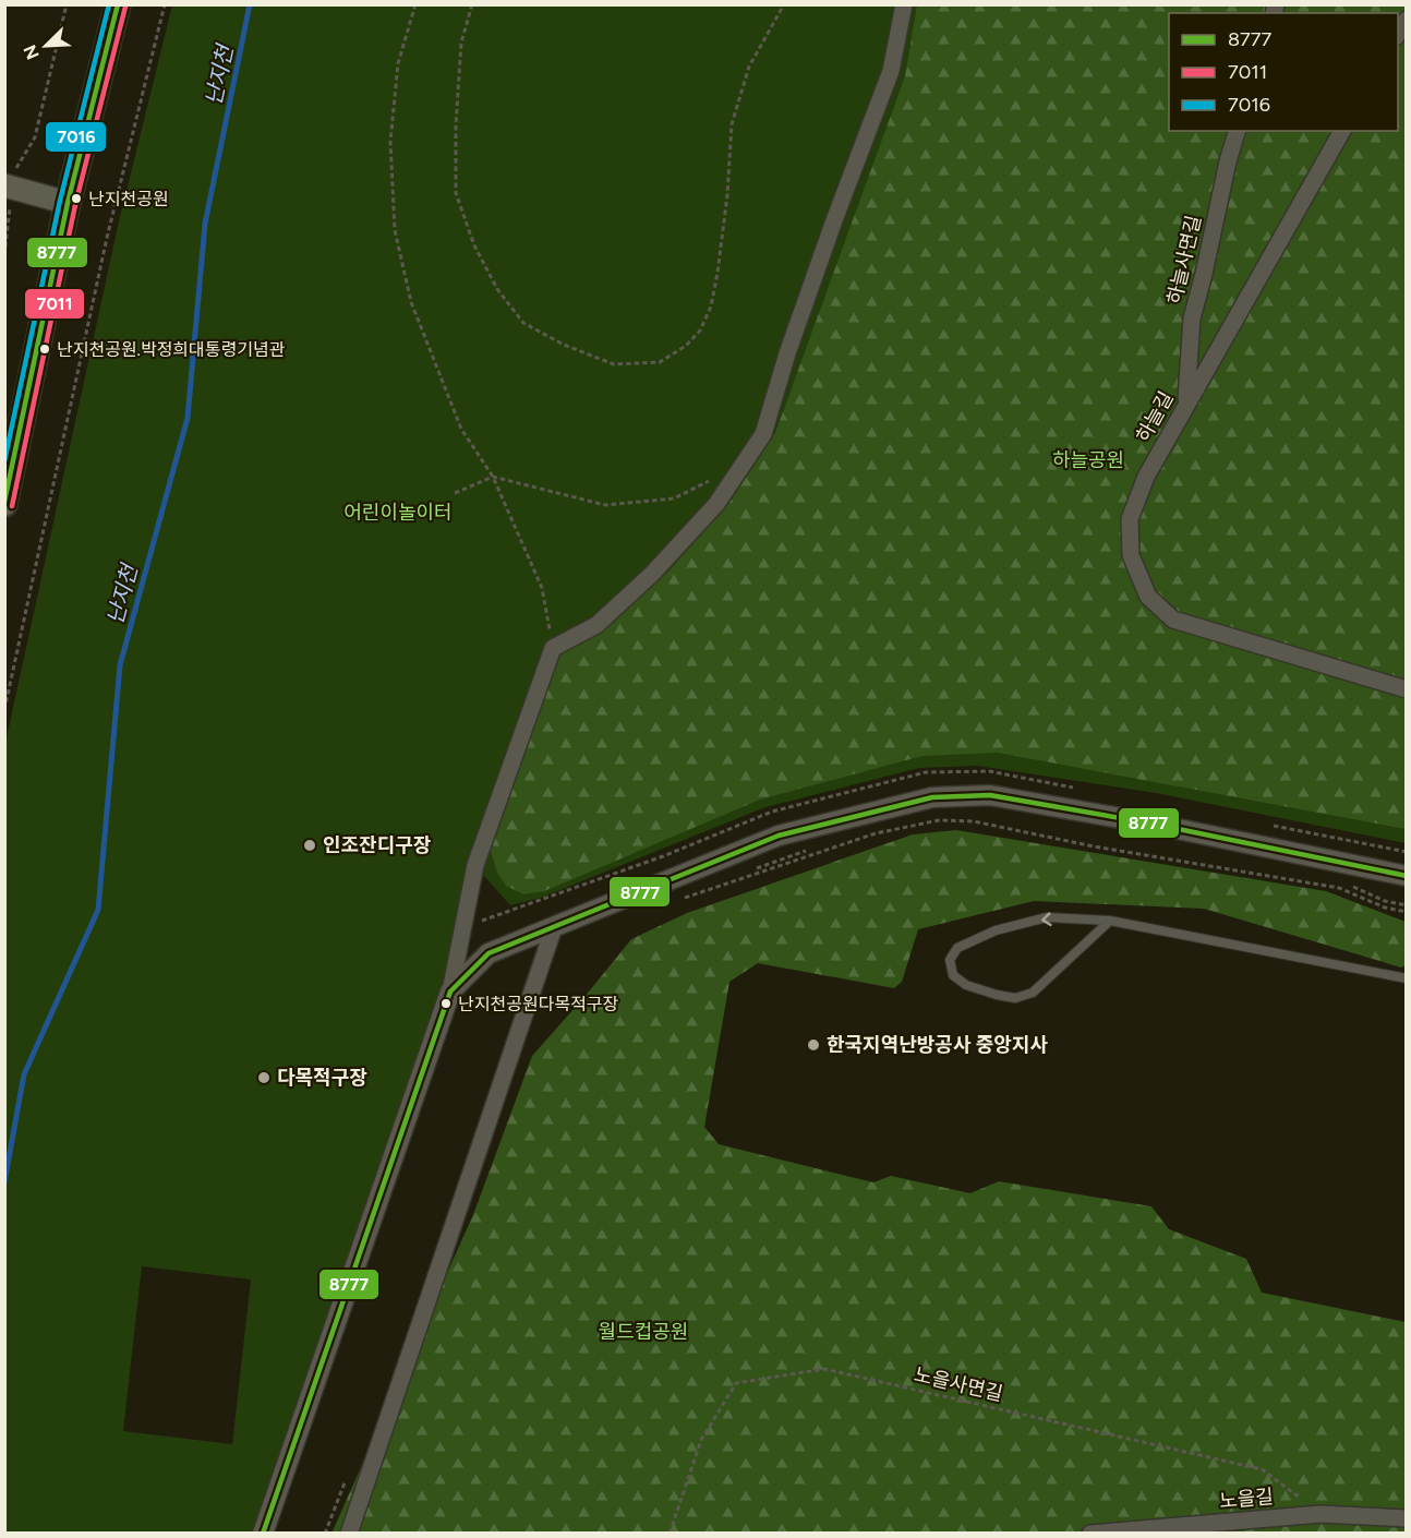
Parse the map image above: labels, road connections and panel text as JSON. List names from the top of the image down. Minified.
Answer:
{"streets":{"street":["하늘사면길","하늘길","노을길"],"path":["노을사면길"]},"crossings":[["하늘사면길","하늘길"],["노을사면길","노을길"]],"water":["난지천"],"parks":["하늘공원","어린이놀이터","월드컵공원"],"places":["난지천공원","난지천공원.박정희대통령기념관","인조잔디구장","난지천공원다목적구장","한국지역난방공사 중앙지사","다목적구장"],"lines":["transit line 8777","transit line 7016","transit line 7011"],"legend":["8777","7011","7016"],"north":"bottom left"}
